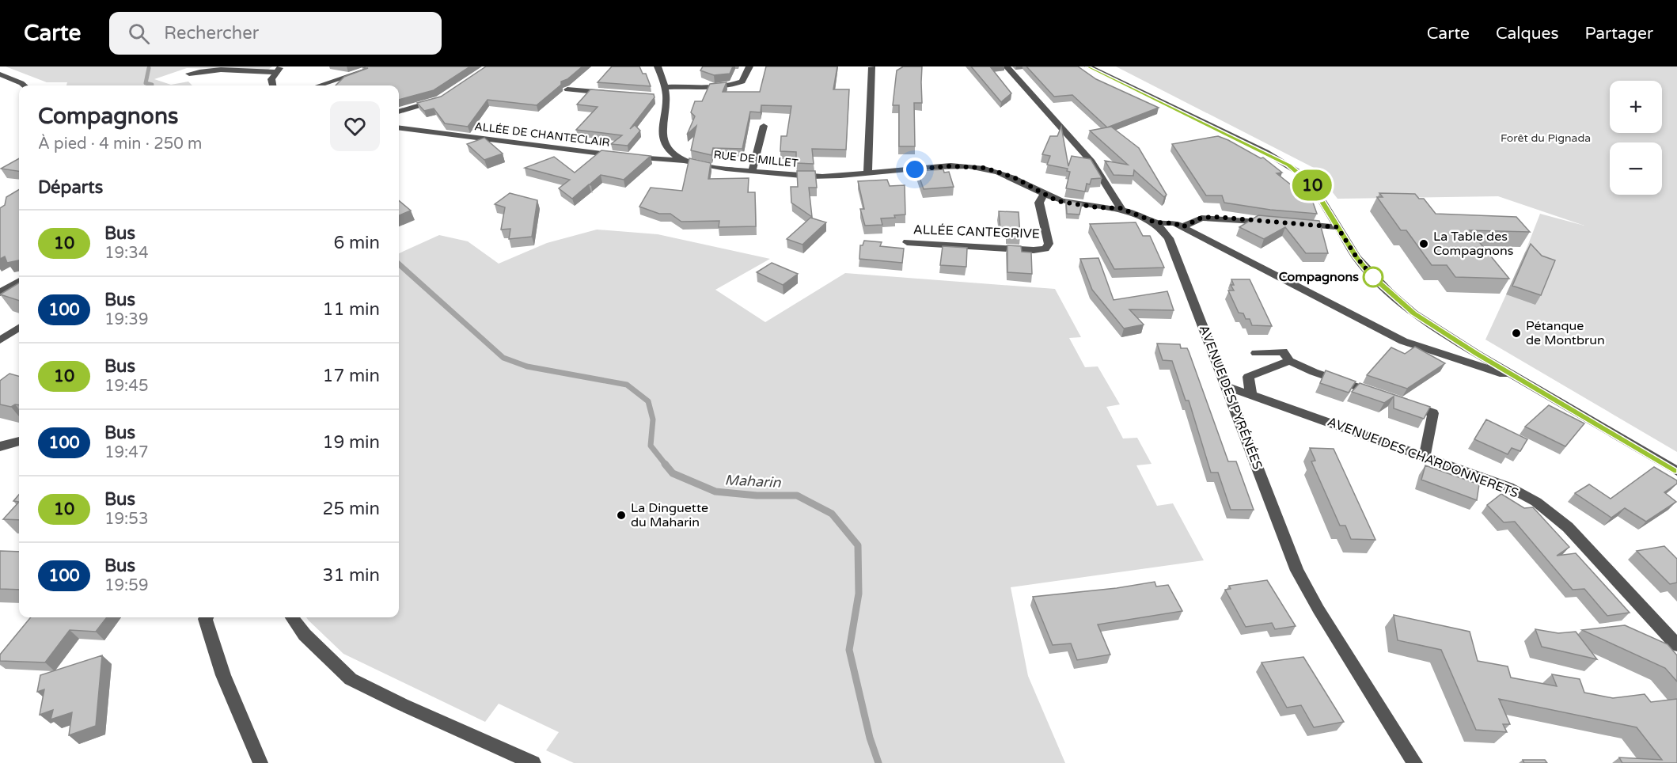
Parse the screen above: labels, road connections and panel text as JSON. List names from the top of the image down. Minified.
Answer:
{"streets":{"street":["ALLÉE DE CHANTECLAIR","RUE DE MILLET","ALLÉE CANTEGRIVE","AVENUE DES PYRÉNÉES","AVENUE DES CHARDONNERETS"]},"crossings":[["ALLÉE DE CHANTECLAIR","RUE DE MILLET"],["RUE DE MILLET","ALLÉE CANTEGRIVE"],["RUE DE MILLET","AVENUE DES PYRÉNÉES"],["AVENUE DES PYRÉNÉES","AVENUE DES CHARDONNERETS"]],"water":["Maharin"],"parks":["Forêt du Pignada"],"places":["La Table des Compagnons","Compagnons","Pétanque de Montbrun","La Dinguette du Maharin"],"lines":["bus line 10"],"page":{"header":"Carte","search":"Rechercher","nav":["Carte","Calques","Partager"],"on_map":"10","map_buttons":["+","−"],"heading":[["Compagnons","À pied · 4 min · 250 m"],"Départs"],"list":[{"mark":"10","name":"Bus","note":"19:34","value":"6 min"},{"mark":"100","name":"Bus","note":"19:39","value":"11 min"},{"mark":"10","name":"Bus","note":"19:45","value":"17 min"},{"mark":"100","name":"Bus","note":"19:47","value":"19 min"},{"mark":"10","name":"Bus","note":"19:53","value":"25 min"},{"mark":"100","name":"Bus","note":"19:59","value":"31 min"}]}}
